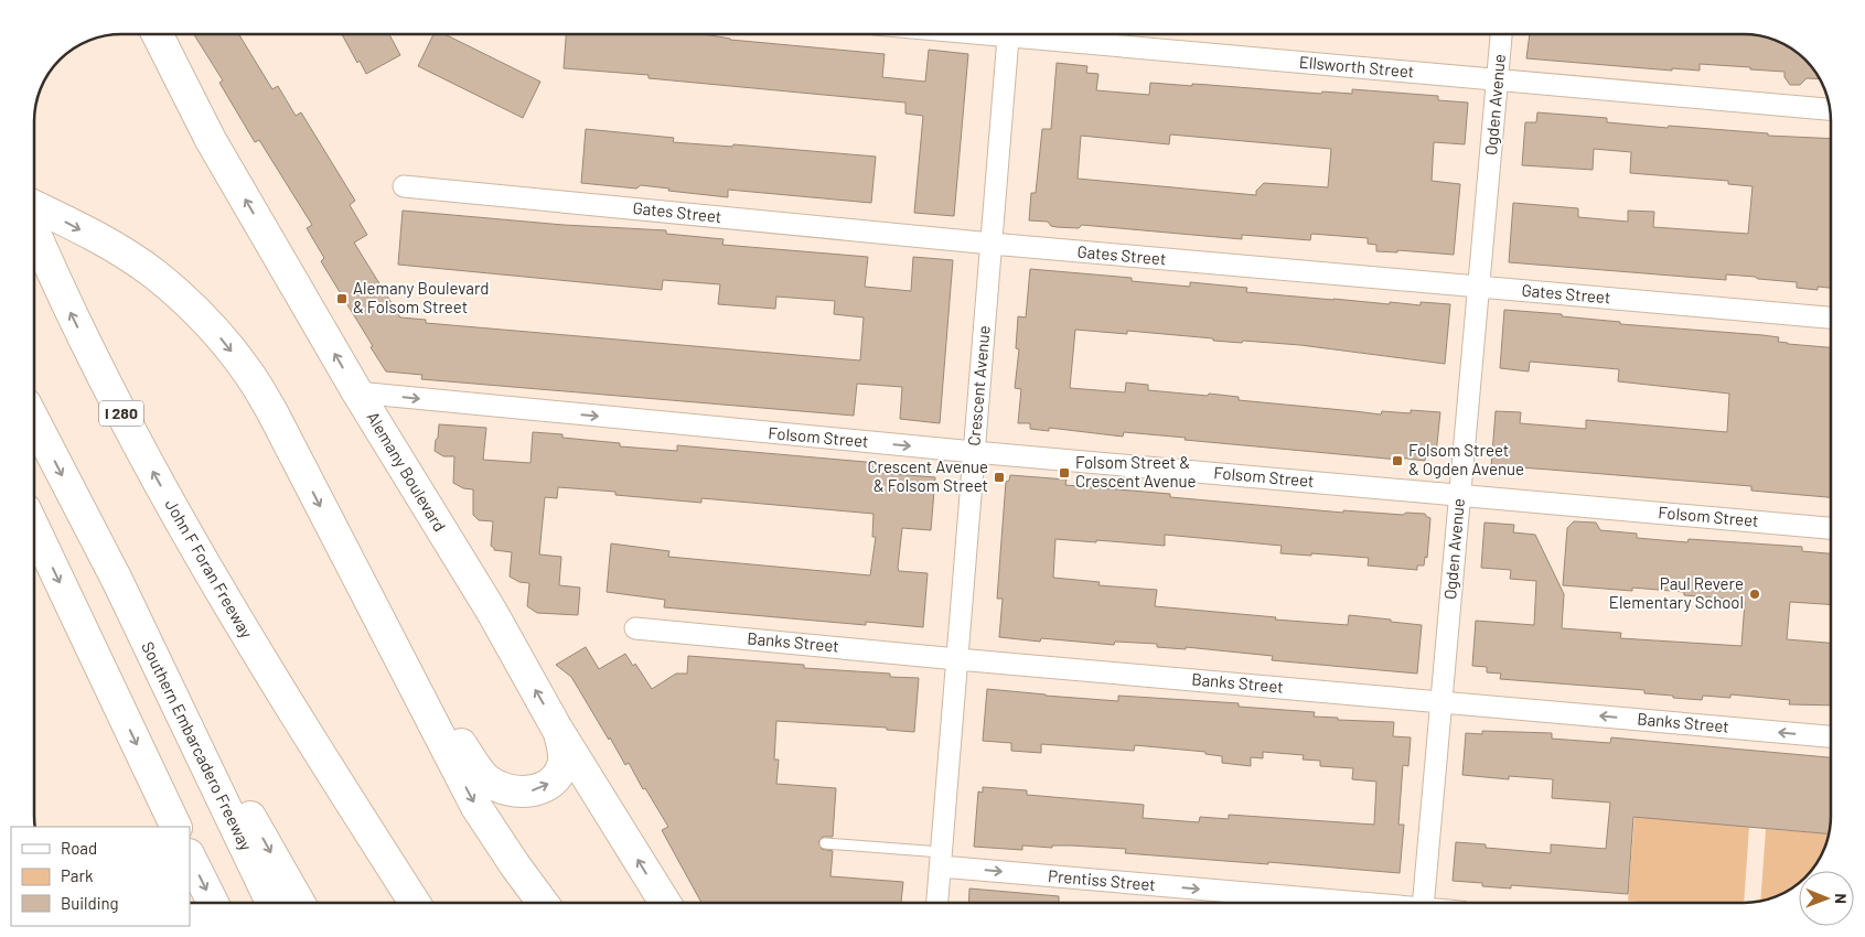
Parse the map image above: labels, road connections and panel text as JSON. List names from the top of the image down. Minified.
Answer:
{"streets":{"main road":["I 280","Alemany Boulevard","John F Foran Freeway","Southern Embarcadero Freeway"],"street":["Ellsworth Street","Ogden Avenue","Gates Street","Crescent Avenue","Folsom Street","Banks Street","Prentiss Street"]},"crossings":[["Ellsworth Street","Ogden Avenue"],["Ogden Avenue","Gates Street"],["Ogden Avenue","Folsom Street"],["Ogden Avenue","Banks Street"],["Gates Street","Crescent Avenue"],["Crescent Avenue","Folsom Street"],["Crescent Avenue","Banks Street"],["Crescent Avenue","Prentiss Street"],["Folsom Street","Alemany Boulevard"]],"one_way":["Folsom Street","Prentiss Street"],"places":{"transit":["Alemany Boulevard & Folsom Street","Folsom Street & Ogden Avenue","Folsom Street & Crescent Avenue","Crescent Avenue & Folsom Street"],"other":["Paul Revere Elementary School"]},"legend":["Road","Park","Building"],"north":"right"}
